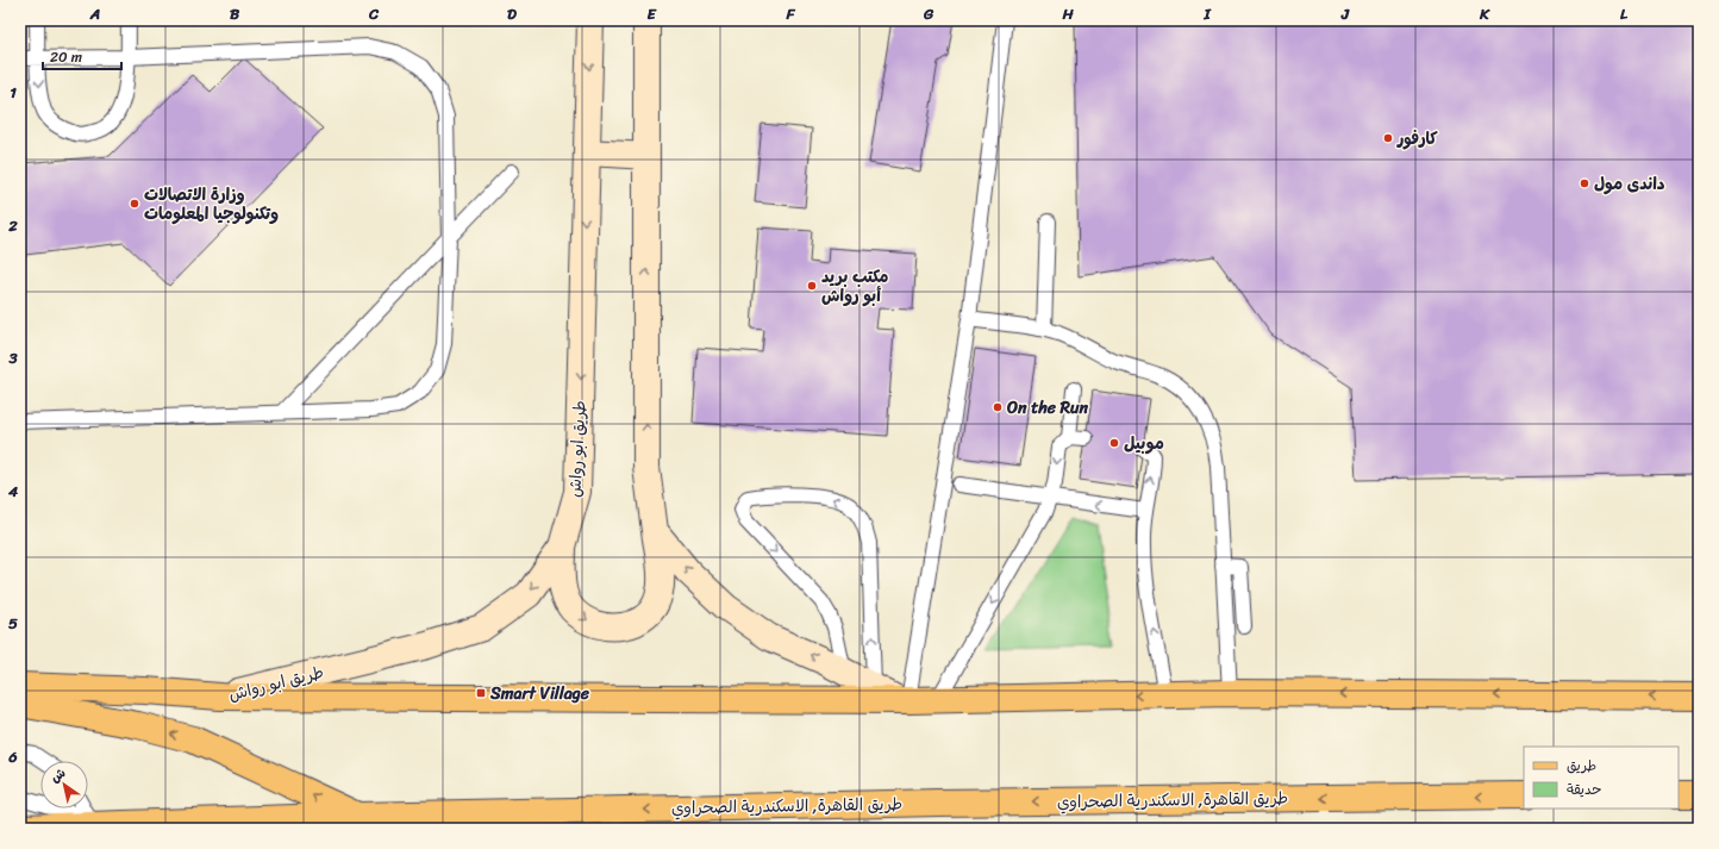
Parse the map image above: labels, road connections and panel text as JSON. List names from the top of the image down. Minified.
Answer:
{"streets":{"main road":["طريق ابو رواش","طريق القاهرة, الاسكندرية الصحراوي"]},"one_way":["طريق ابو رواش"],"places":{"other":["كارفور","داندى مول","وزارة الاتصالات وتكنولوجيا المعلومات","مكتب بريد أبو رواش","On the Run","موبيل"],"transit":["Smart Village"]},"legend":["طريق","حديقة"],"scale_bar":"20 m","north":"top left","grid":{"columns":["A","B","C","D","E","F","G","H","I","J","K","L"],"rows":["1","2","3","4","5","6"]}}
